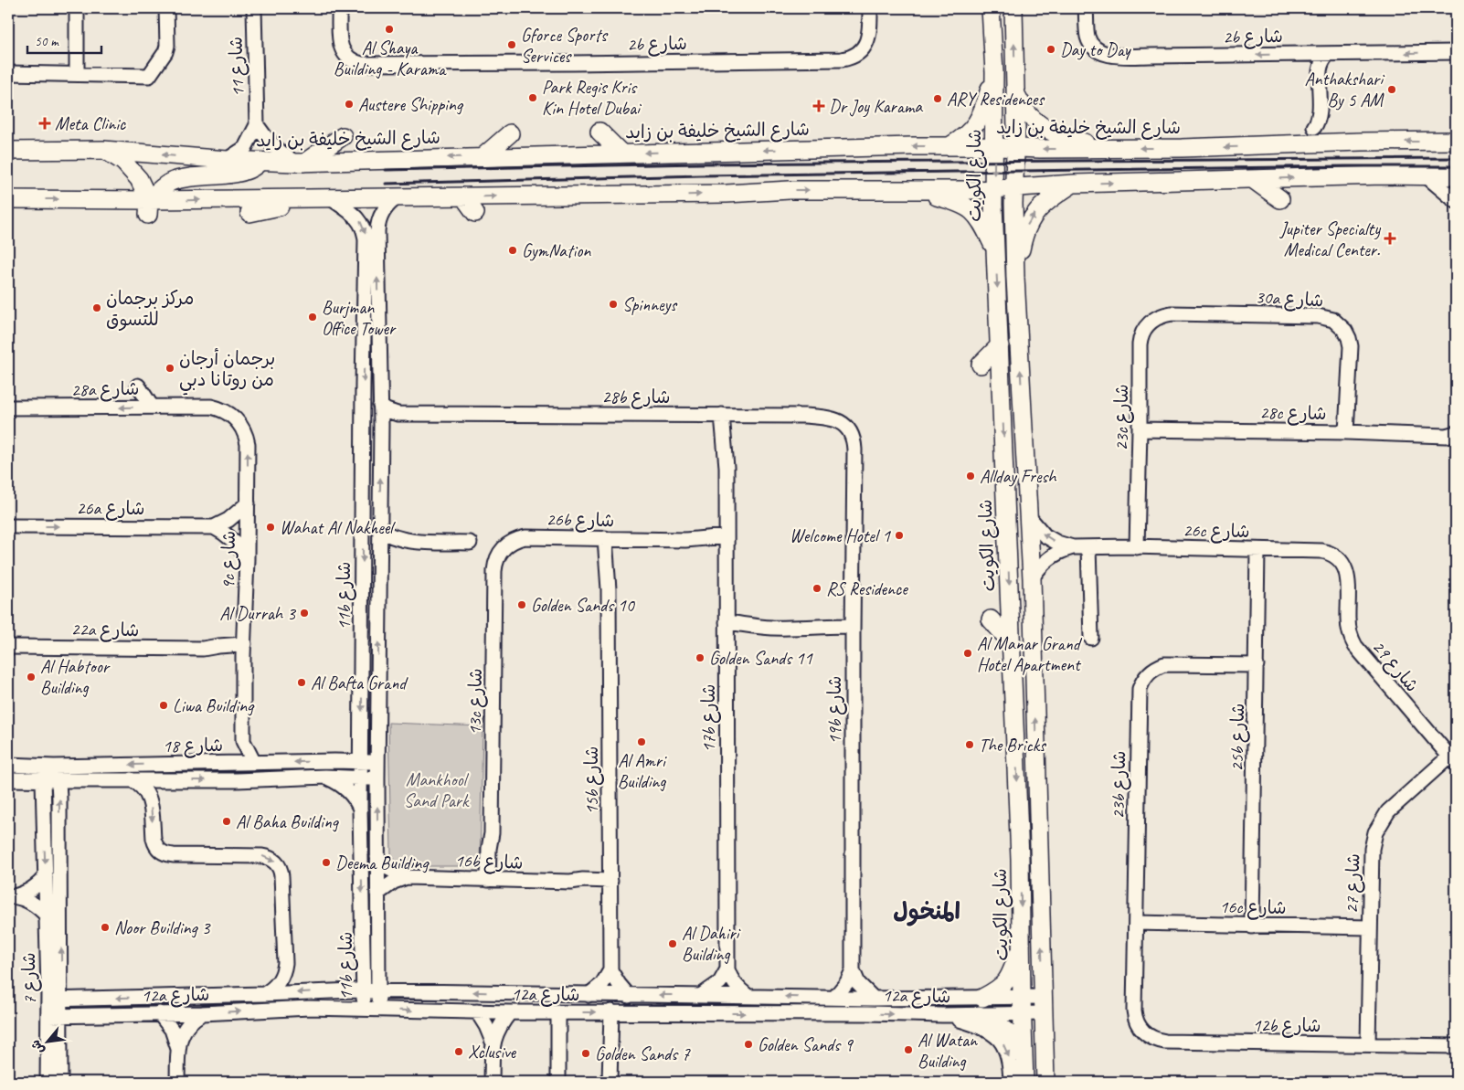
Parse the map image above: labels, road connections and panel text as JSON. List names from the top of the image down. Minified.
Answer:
{"streets":{"main road":["شارع الشيخ خليفة بن زايد","شارع الكويت"],"street":["2b شارع","شارع 11","30a شارع","28a شارع","28b شارع","28c شارع","23c شارع","26a شارع","26b شارع","26c شارع","9c شارع","11b شارع","22a شارع","شارع 29","13c شارع","19b شارع","17b شارع","25b شارع","شارع 18","15b شارع","23b شارع","16b شارع","شارع 27","16c شارع","شارع 7","12a شارع","12b شارع"]},"crossings":[["شارع 11","شارع الشيخ خليفة بن زايد"],["شارع الشيخ خليفة بن زايد","شارع الكويت"],["شارع الكويت","26c شارع"],["شارع الكويت","12a شارع"],["30a شارع","28c شارع"],["30a شارع","23c شارع"],["28a شارع","9c شارع"],["28b شارع","11b شارع"],["28b شارع","19b شارع"],["28b شارع","17b شارع"],["28c شارع","23c شارع"],["23c شارع","26c شارع"],["26b شارع","13c شارع"],["26b شارع","17b شارع"],["26b شارع","15b شارع"],["26c شارع","شارع 29"],["26c شارع","25b شارع"],["9c شارع","22a شارع"],["9c شارع","شارع 18"],["11b شارع","شارع 18"],["11b شارع","16b شارع"],["11b شارع","12a شارع"],["شارع 29","شارع 27"],["13c شارع","16b شارع"],["19b شارع","12a شارع"],["25b شارع","23b شارع"],["25b شارع","16c شارع"],["شارع 18","شارع 7"],["15b شارع","16b شارع"],["23b شارع","16c شارع"],["23b شارع","12b شارع"],["شارع 27","16c شارع"],["شارع 27","12b شارع"],["شارع 7","12a شارع"]],"one_way":["2b شارع","28a شارع","26a شارع"],"districts":["المنخول"],"parks":["Mankhool Sand Park"],"places":{"other":["Al Shaya Building - Karama","Gforce Sports Services","Day to Day","Anthakshari By 5 AM","Park Regis Kris Kin Hotel Dubai","ARY Residences","Austere Shipping","GymNation","Spinneys","مركز برجمان للتسوق","Burjman Office Tower","برجمان أرجان من روتانا دبي","Allday Fresh","Wahat Al Nakheel","Welcome Hotel 1","RS Residence","Golden Sands 10","Al Durrah 3","Al Manar Grand Hotel Apartment","Golden Sands 11","Al Habtoor Building","Al Bafta Grand","Liwa Building","Al Amri Building","The Bricks","Al Baha Building","Deema Building","Noor Building 3","Al Dahiri Building","Golden Sands 9","Al Watan Building","Xclusive","Golden Sands 7"],"health":["Dr Joy Karama","Meta Clinic","Jupiter Specialty Medical Center."]},"scale_bar":"50 m","north":"bottom left"}
